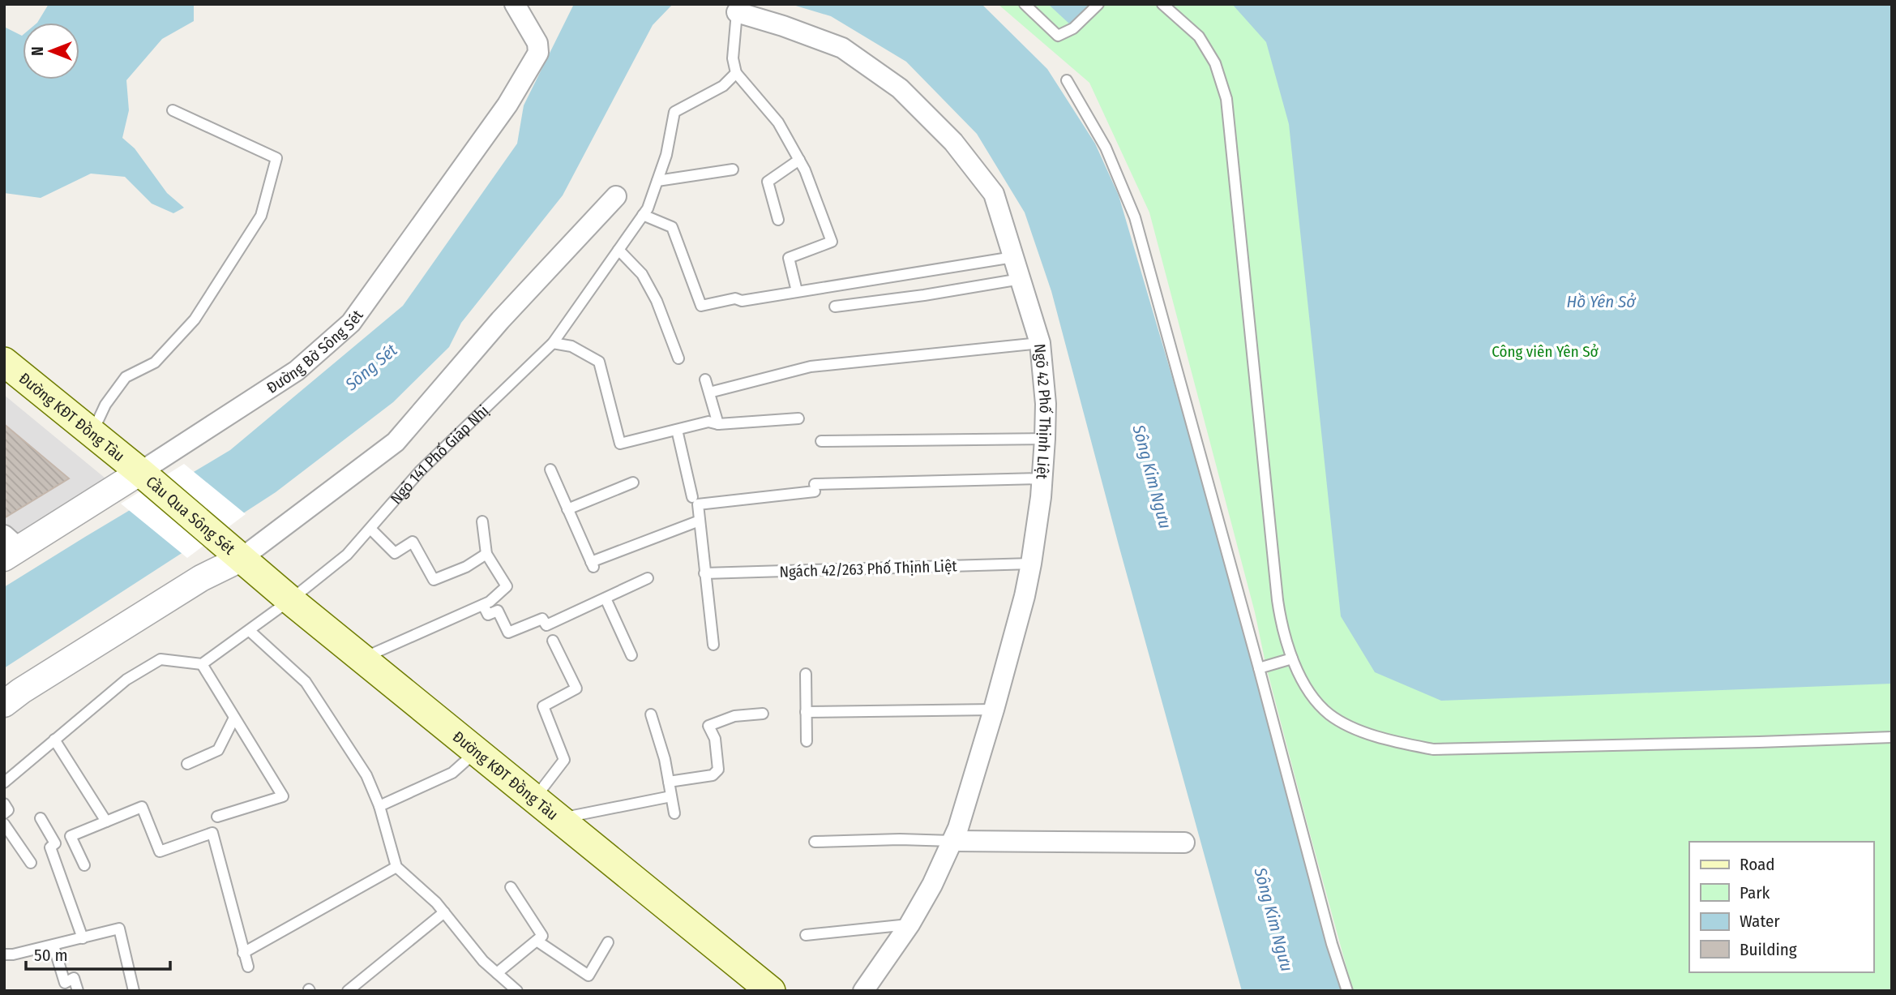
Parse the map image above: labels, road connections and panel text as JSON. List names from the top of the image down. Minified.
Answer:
{"streets":{"main road":["Đường KĐT Đồng Tàu","Cầu Qua Sông Sét"],"street":["Đường Bờ Sông Sét","Ngõ 42 Phố Thịnh Liệt"],"lane":["Ngõ 141 Phố Giáp Nhị","Ngách 42/263 Phố Thịnh Liệt"]},"crossings":[["Đường Bờ Sông Sét","Đường KĐT Đồng Tàu"],["Đường Bờ Sông Sét","Cầu Qua Sông Sét"],["Ngõ 42 Phố Thịnh Liệt","Ngách 42/263 Phố Thịnh Liệt"],["Đường KĐT Đồng Tàu","Ngõ 141 Phố Giáp Nhị"],["Đường KĐT Đồng Tàu","Cầu Qua Sông Sét"]],"water":["Hồ Yên Sở","Sông Sét","Sông Kim Ngưu"],"parks":["Công viên Yên Sở"],"legend":["Road","Park","Water","Building"],"scale_bar":"50 m","north":"left"}
